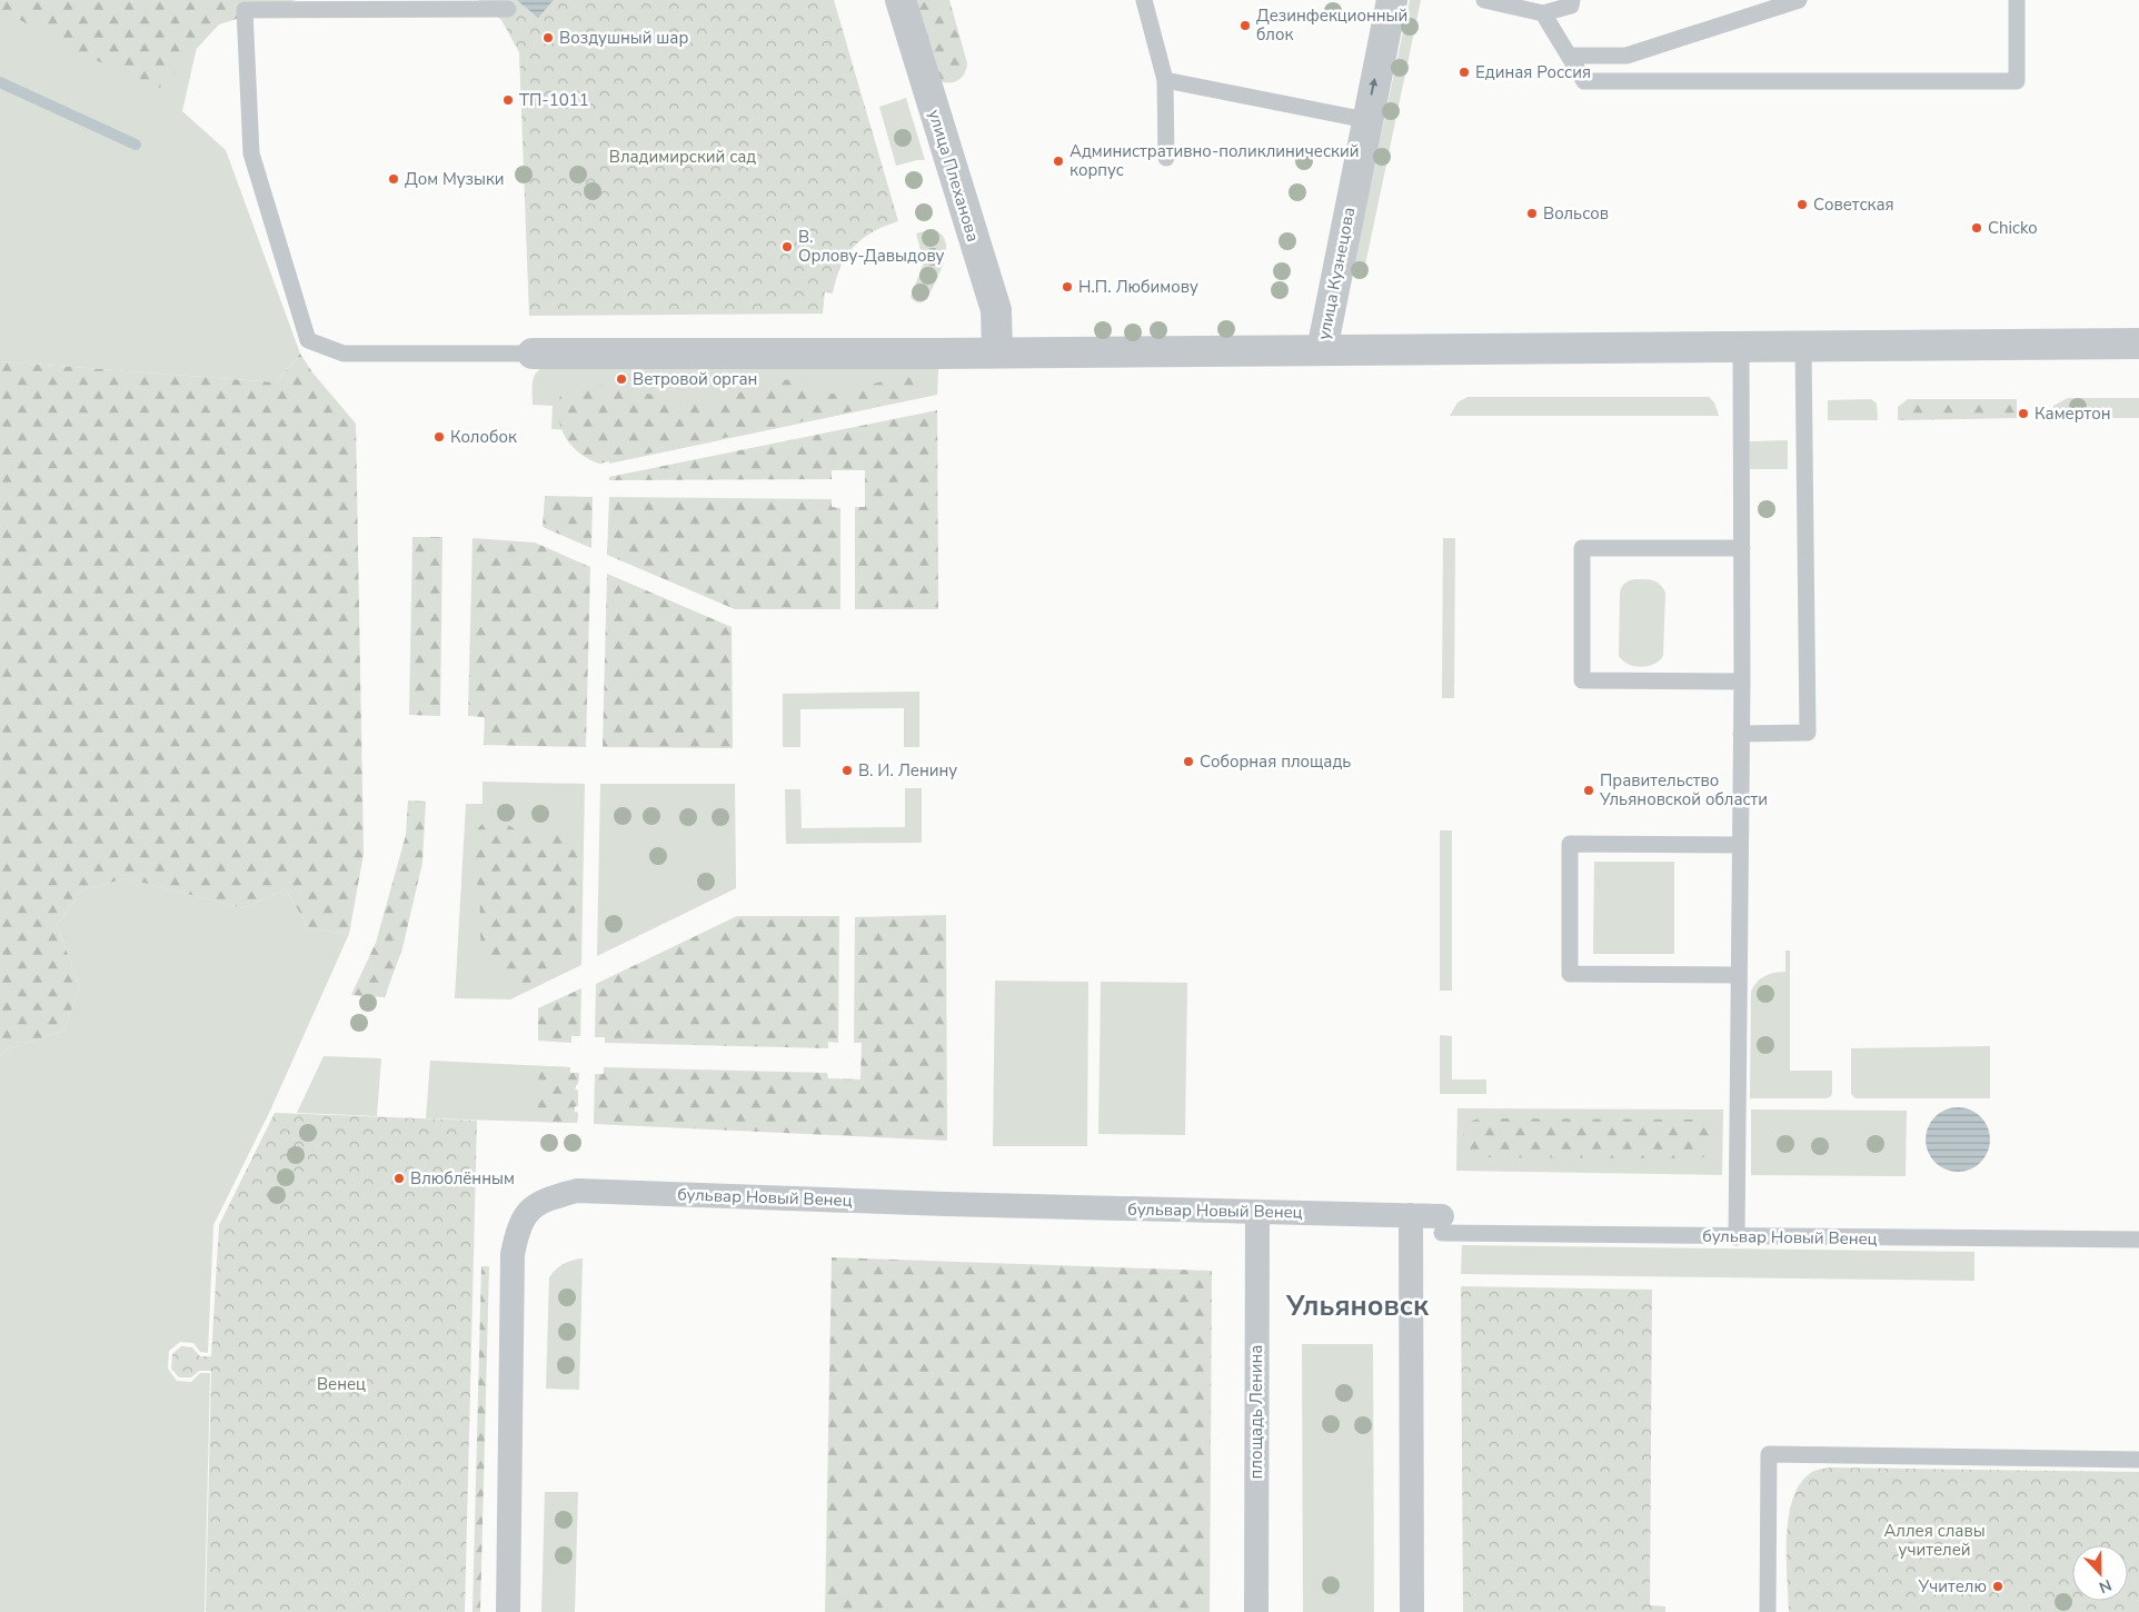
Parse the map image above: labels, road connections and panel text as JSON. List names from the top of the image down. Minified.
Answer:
{"streets":{"street":["улица Плеханова","улица Кузнецова","бульвар Новый Венец","площадь Ленина"]},"crossings":[["бульвар Новый Венец","площадь Ленина"]],"districts":["Ульяновск"],"parks":["Владимирский сад","Венец","Аллея славы учителей"],"places":["Дезинфекционный блок","Воздушный шар","Единая Россия","ТП-1011","Административно-поликлинический корпус","Дом Музыки","Советская","Вольсов","Chicko","В. Орлову-Давыдову","Н.П. Любимову","Ветровой орган","Камертон","Колобок","Соборная площадь","В. И. Ленину","Правительство Ульяновской области","Влюблённым","Учителю"],"north":"bottom"}
